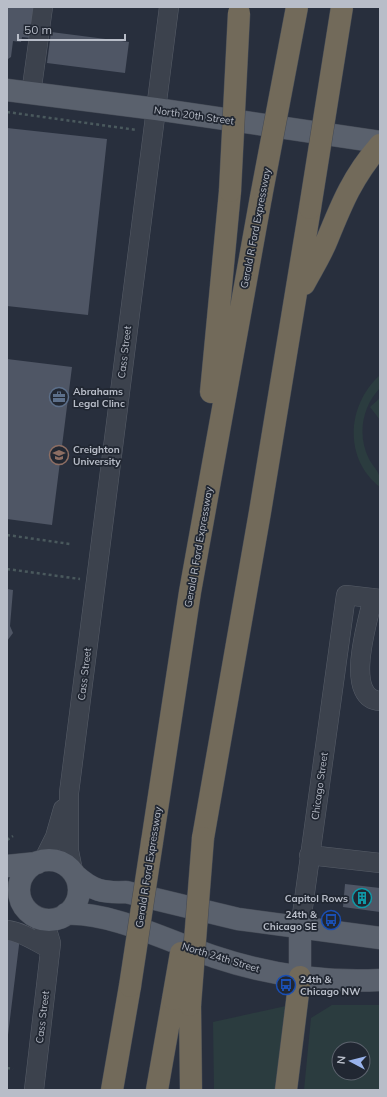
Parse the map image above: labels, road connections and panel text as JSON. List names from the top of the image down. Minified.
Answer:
{"streets":{"highway":["Gerald R Ford Expressway"],"main road":["North 20th Street","Chicago Street","North 24th Street"],"street":["Cass Street"]},"crossings":[["North 20th Street","Cass Street"],["Cass Street","North 24th Street"],["Chicago Street","North 24th Street"]],"places":{"office":["Abrahams Legal Clinc"],"school or university":["Creighton University"],"building":["Capitol Rows"],"bus stop":["24th & Chicago SE","24th & Chicago NW"]},"scale_bar":"50 m","north":"left"}
